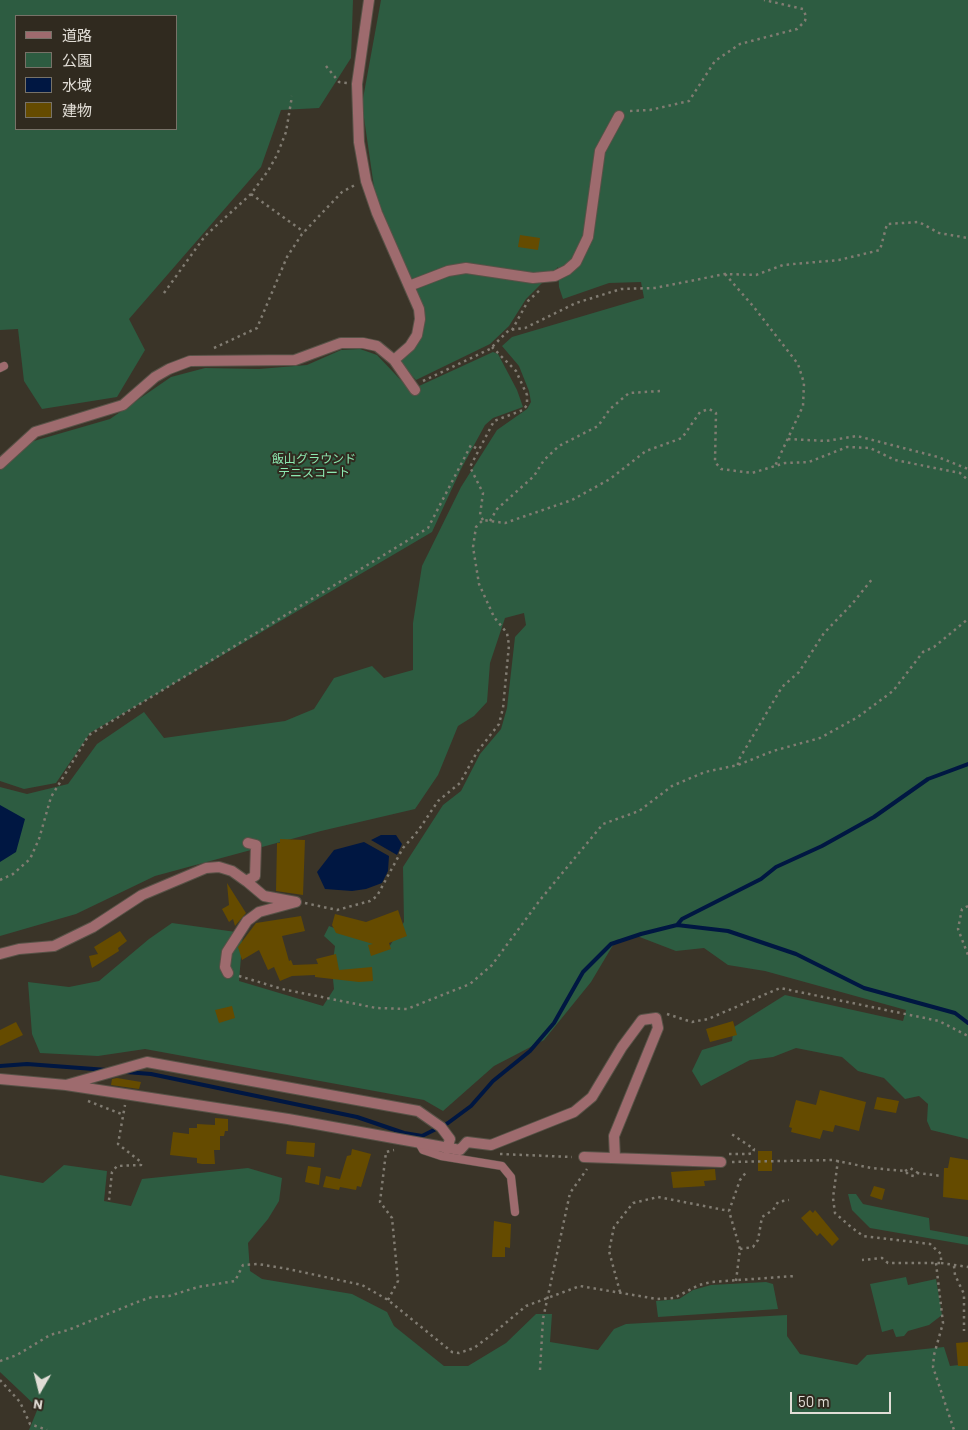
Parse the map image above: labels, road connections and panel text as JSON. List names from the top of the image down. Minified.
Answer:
{"parks":["飯山グラウンド テニスコート"],"legend":["道路","公園","水域","建物"],"scale_bar":"50 m","north":"bottom"}
